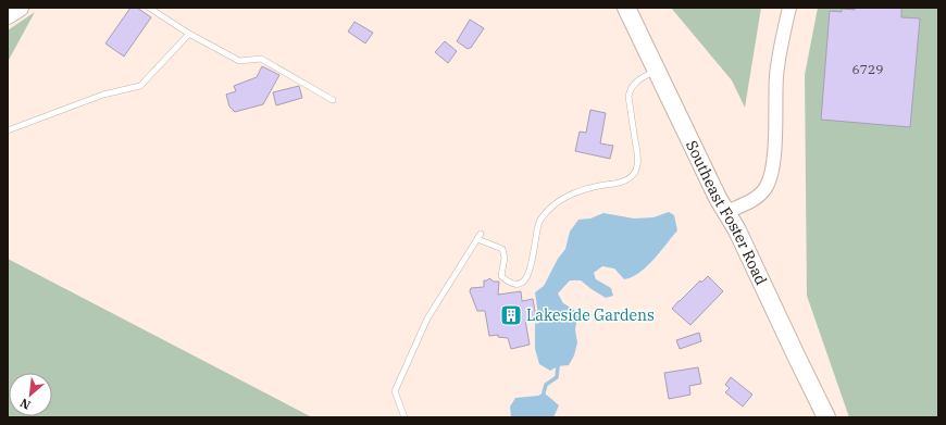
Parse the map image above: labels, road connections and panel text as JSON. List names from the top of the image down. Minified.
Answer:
{"streets":{"main road":["Southeast Foster Road"]},"places":{"building":["Lakeside Gardens"]},"house_numbers":["6729"],"north":"bottom left"}
